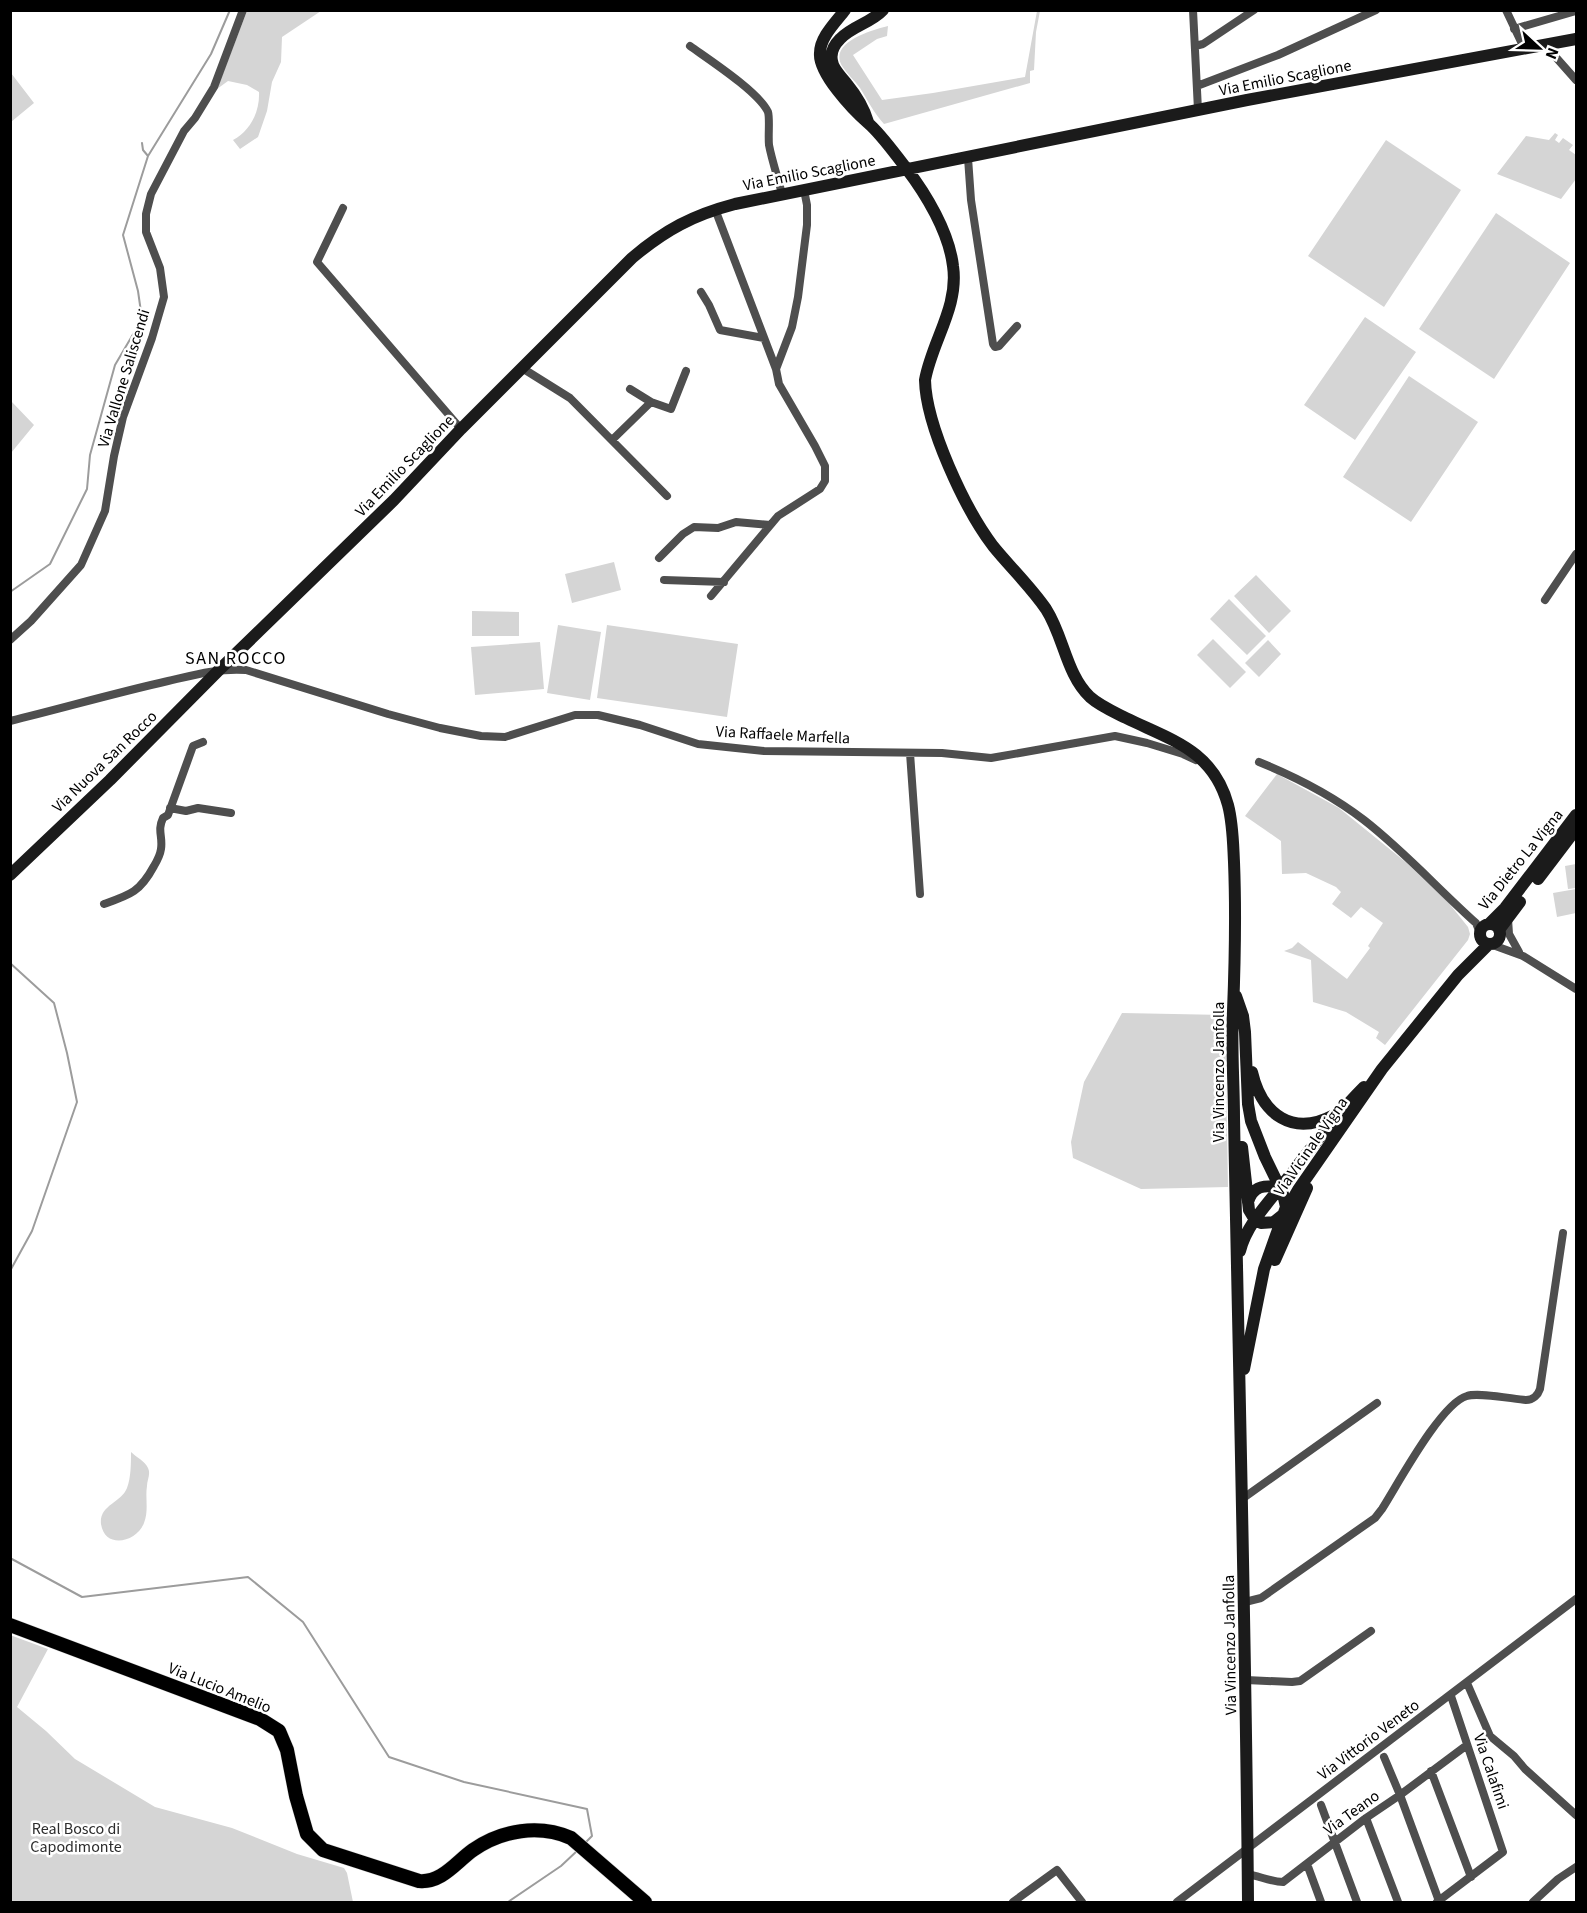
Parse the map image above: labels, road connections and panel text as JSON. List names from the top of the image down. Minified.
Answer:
{"streets":{"main road":["Via Emilio Scaglione","Via Nuova San Rocco","Via Dietro La Vigna","Via Vincenzo Janfolla","Via Vicinale Vigna","Via Lucio Amelio"],"street":["Via Vallone Saliscendi","Via Raffaele Marfella","Via Vittorio Veneto","Via Calafimi","Via Teano"]},"crossings":[["Via Emilio Scaglione","Via Raffaele Marfella"],["Via Emilio Scaglione","Via Nuova San Rocco"],["Via Raffaele Marfella","Via Nuova San Rocco"],["Via Dietro La Vigna","Via Vicinale Vigna"],["Via Vincenzo Janfolla","Via Vicinale Vigna"],["Via Vincenzo Janfolla","Via Vittorio Veneto"],["Via Vincenzo Janfolla","Via Teano"],["Via Vittorio Veneto","Via Calafimi"],["Via Calafimi","Via Teano"]],"districts":["SAN ROCCO"],"parks":["Real Bosco di Capodimonte"],"north":"right"}
